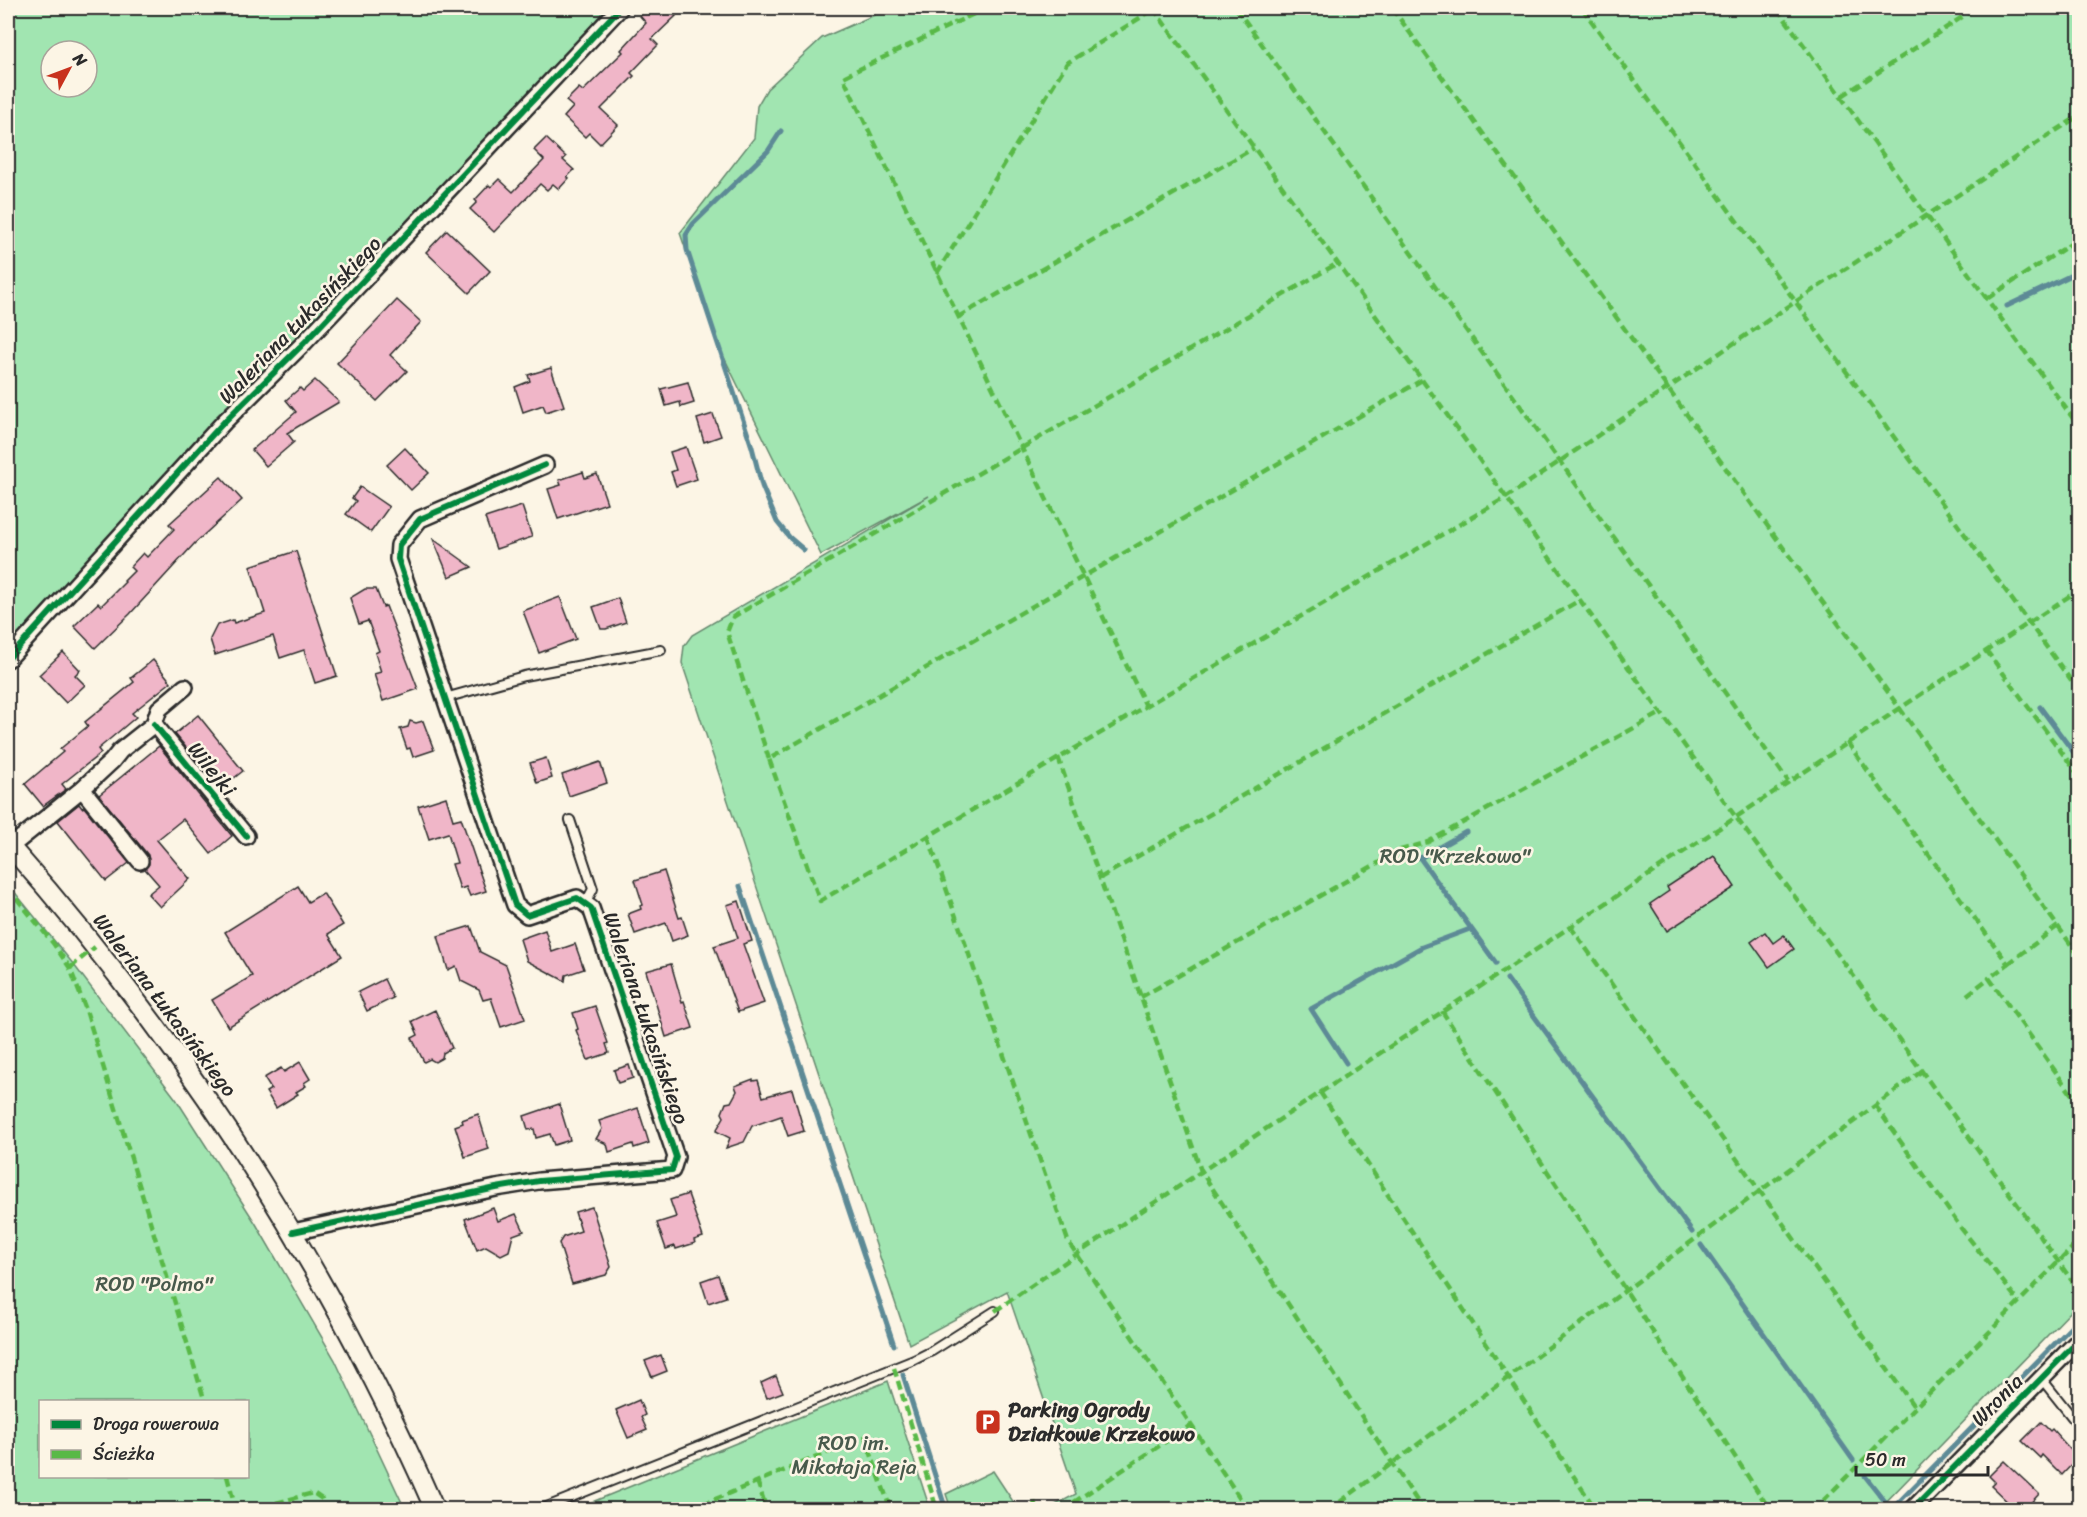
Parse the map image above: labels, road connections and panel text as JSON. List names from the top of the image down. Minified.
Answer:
{"streets":{"street":["Waleriana Łukasińskiego","Wilejki","Wronia"]},"parks":["ROD \"Krzekowo\"","ROD \"Polmo\"","ROD im. Mikołaja Reja"],"places":{"parking":["Parking Ogrody Działkowe Krzekowo"]},"legend":["Droga rowerowa","Ścieżka"],"scale_bar":"50 m","north":"top right"}
